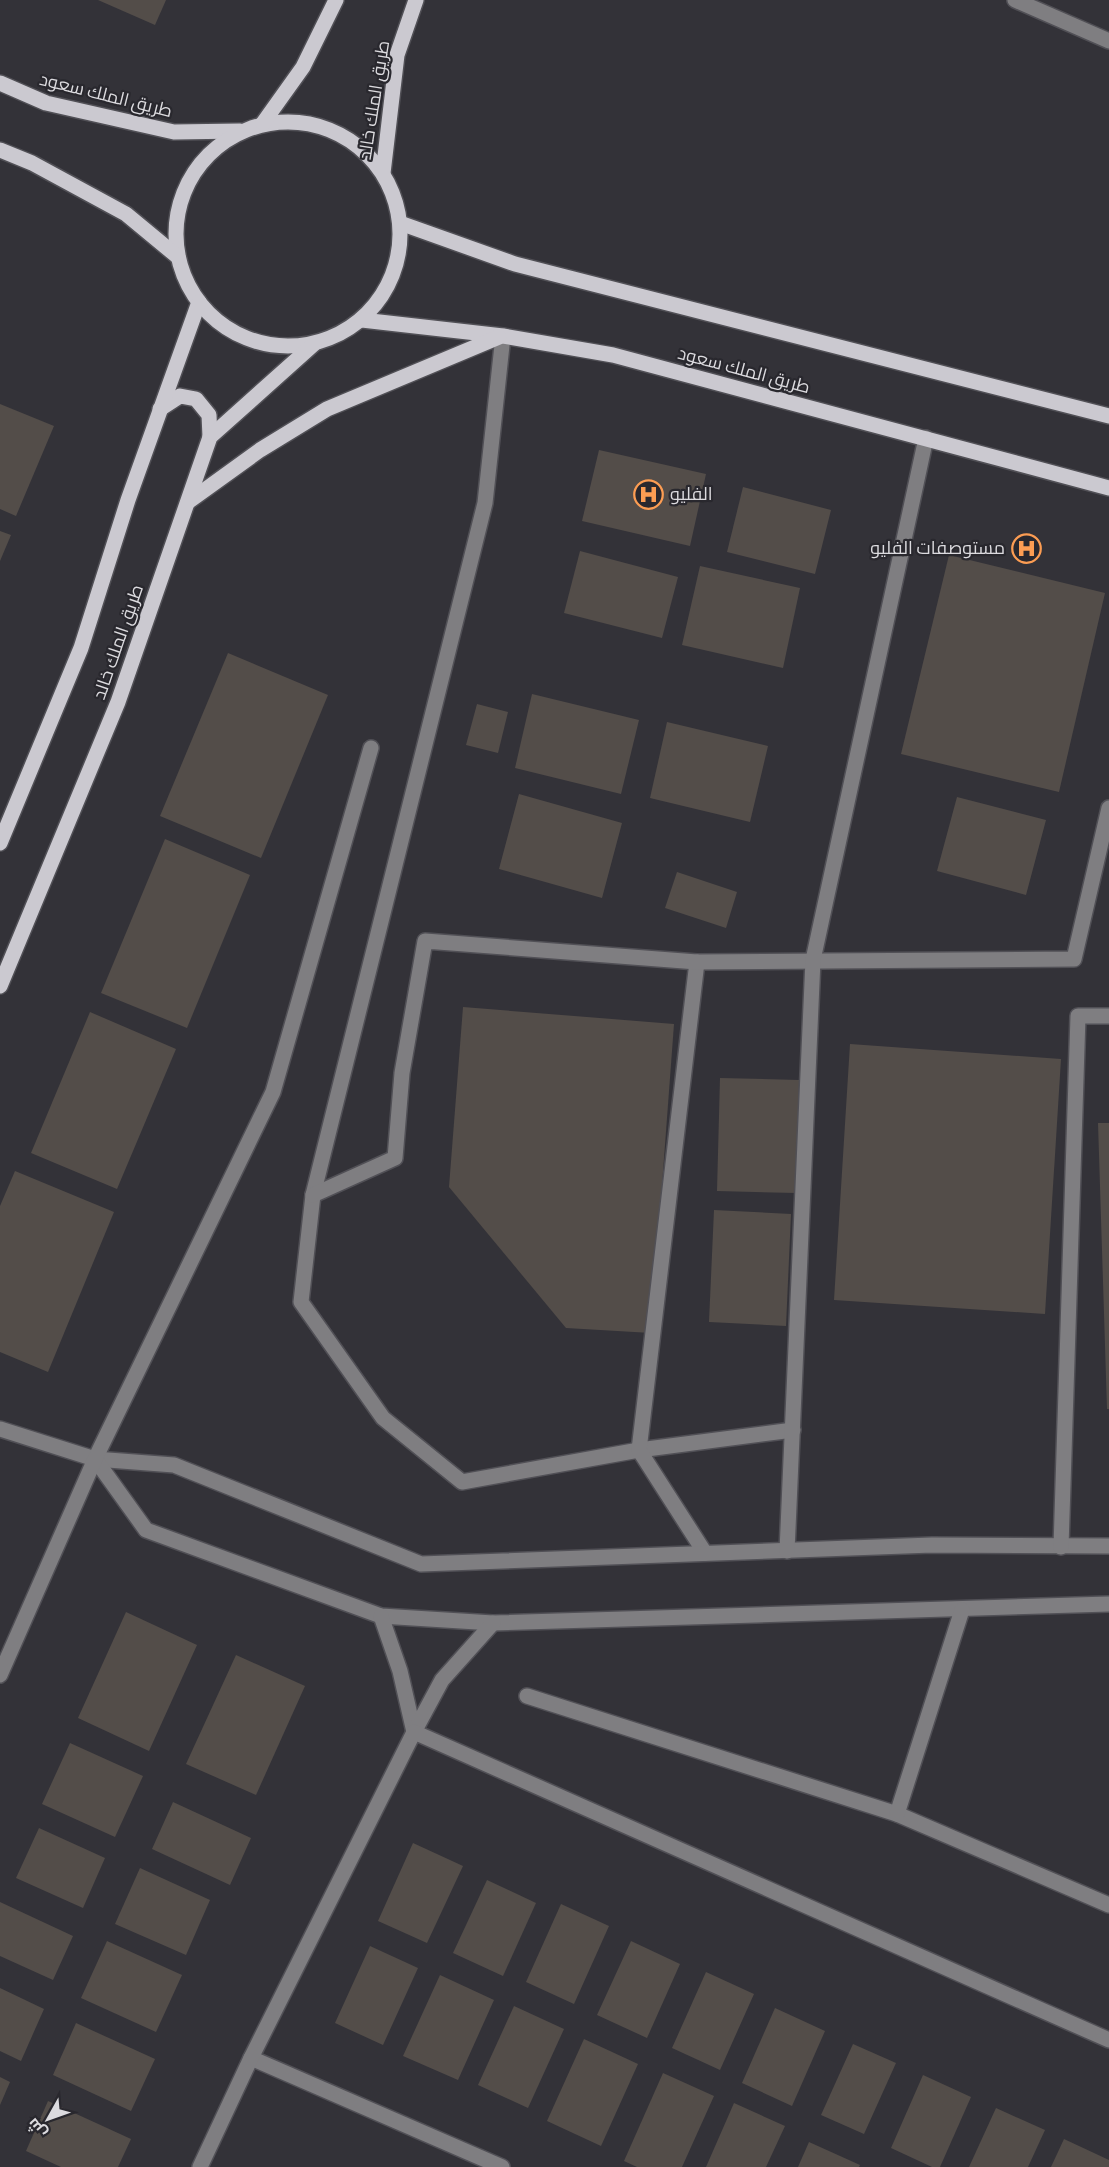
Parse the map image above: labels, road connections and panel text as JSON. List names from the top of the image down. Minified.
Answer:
{"streets":{"main road":["طريق الملك سعود","طريق الملك خالد"]},"places":{"hospital":["الفليو","مستوصفات الفليو"]},"north":"bottom left"}
